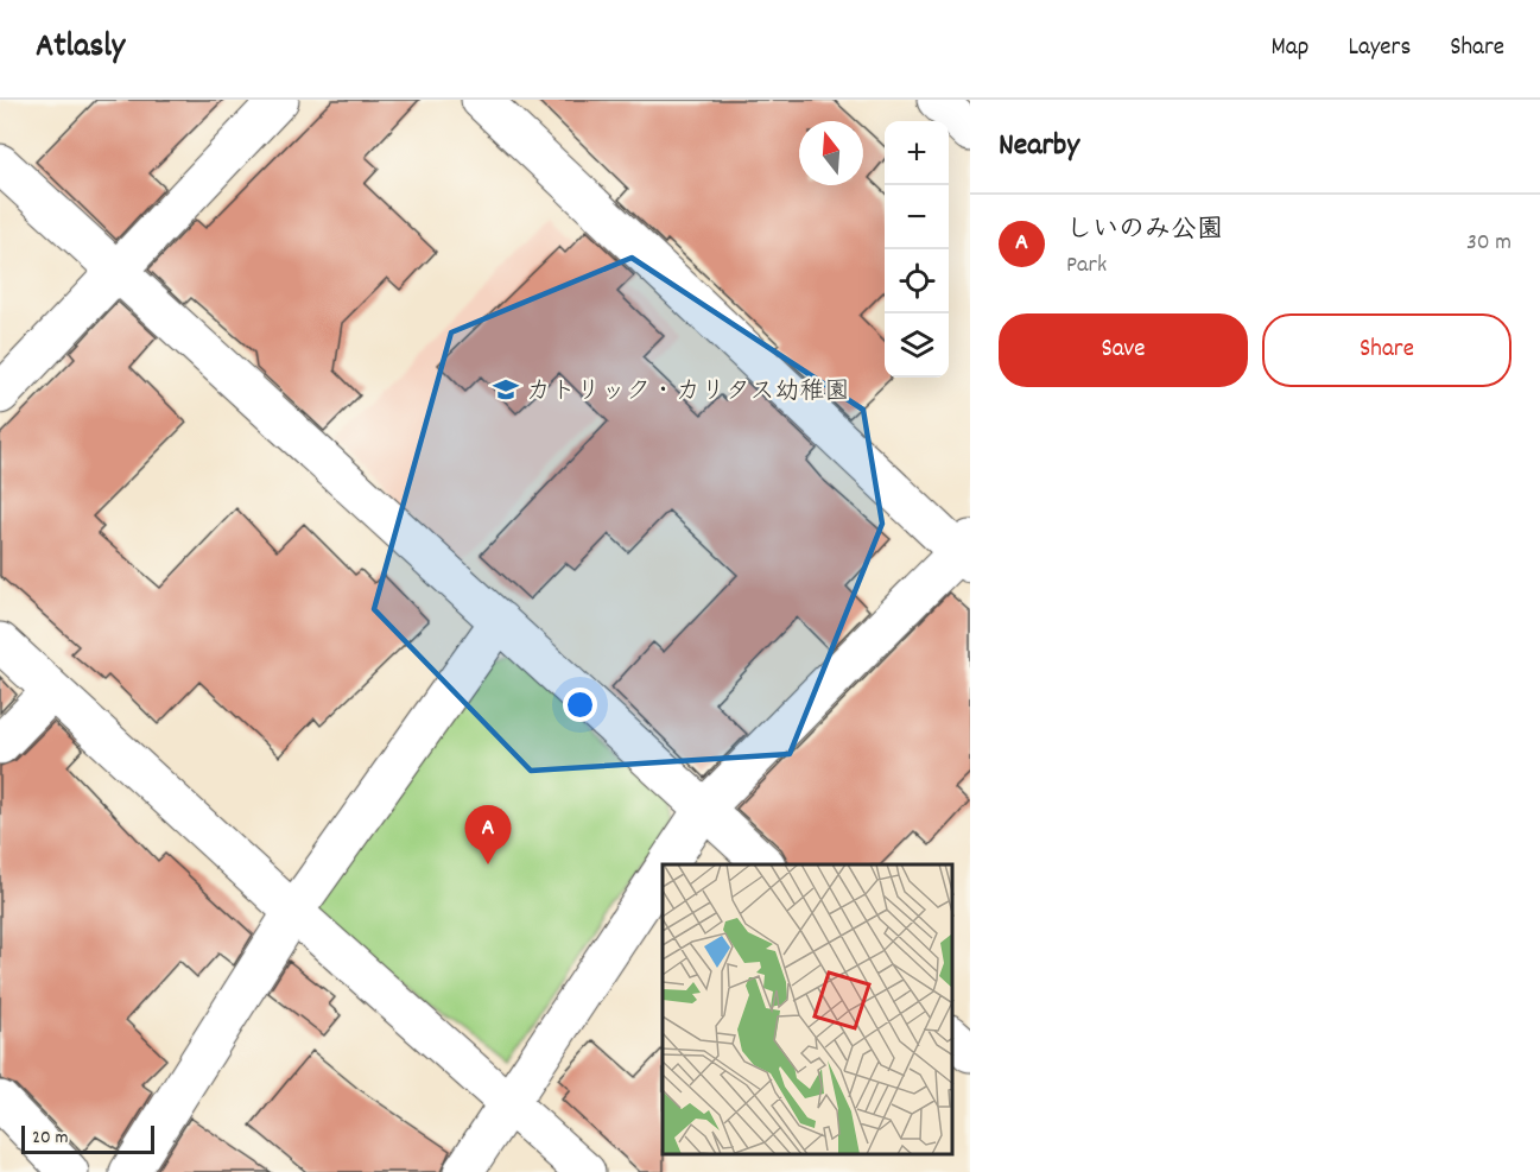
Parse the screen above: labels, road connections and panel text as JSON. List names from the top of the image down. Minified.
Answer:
{"places":{"school or university":["カトリック・カリタス幼稚園"]},"scale_bar":"20 m","north":"top","page":{"header":"Atlasly","nav":["Map","Layers","Share"],"heading":"Nearby","map_buttons":["+","−"],"list":[{"mark":"A","name":"しいのみ公園","note":"Park","value":"30 m"}],"buttons":["Save","Share"],"pins":"A","scale":"20 m"}}
